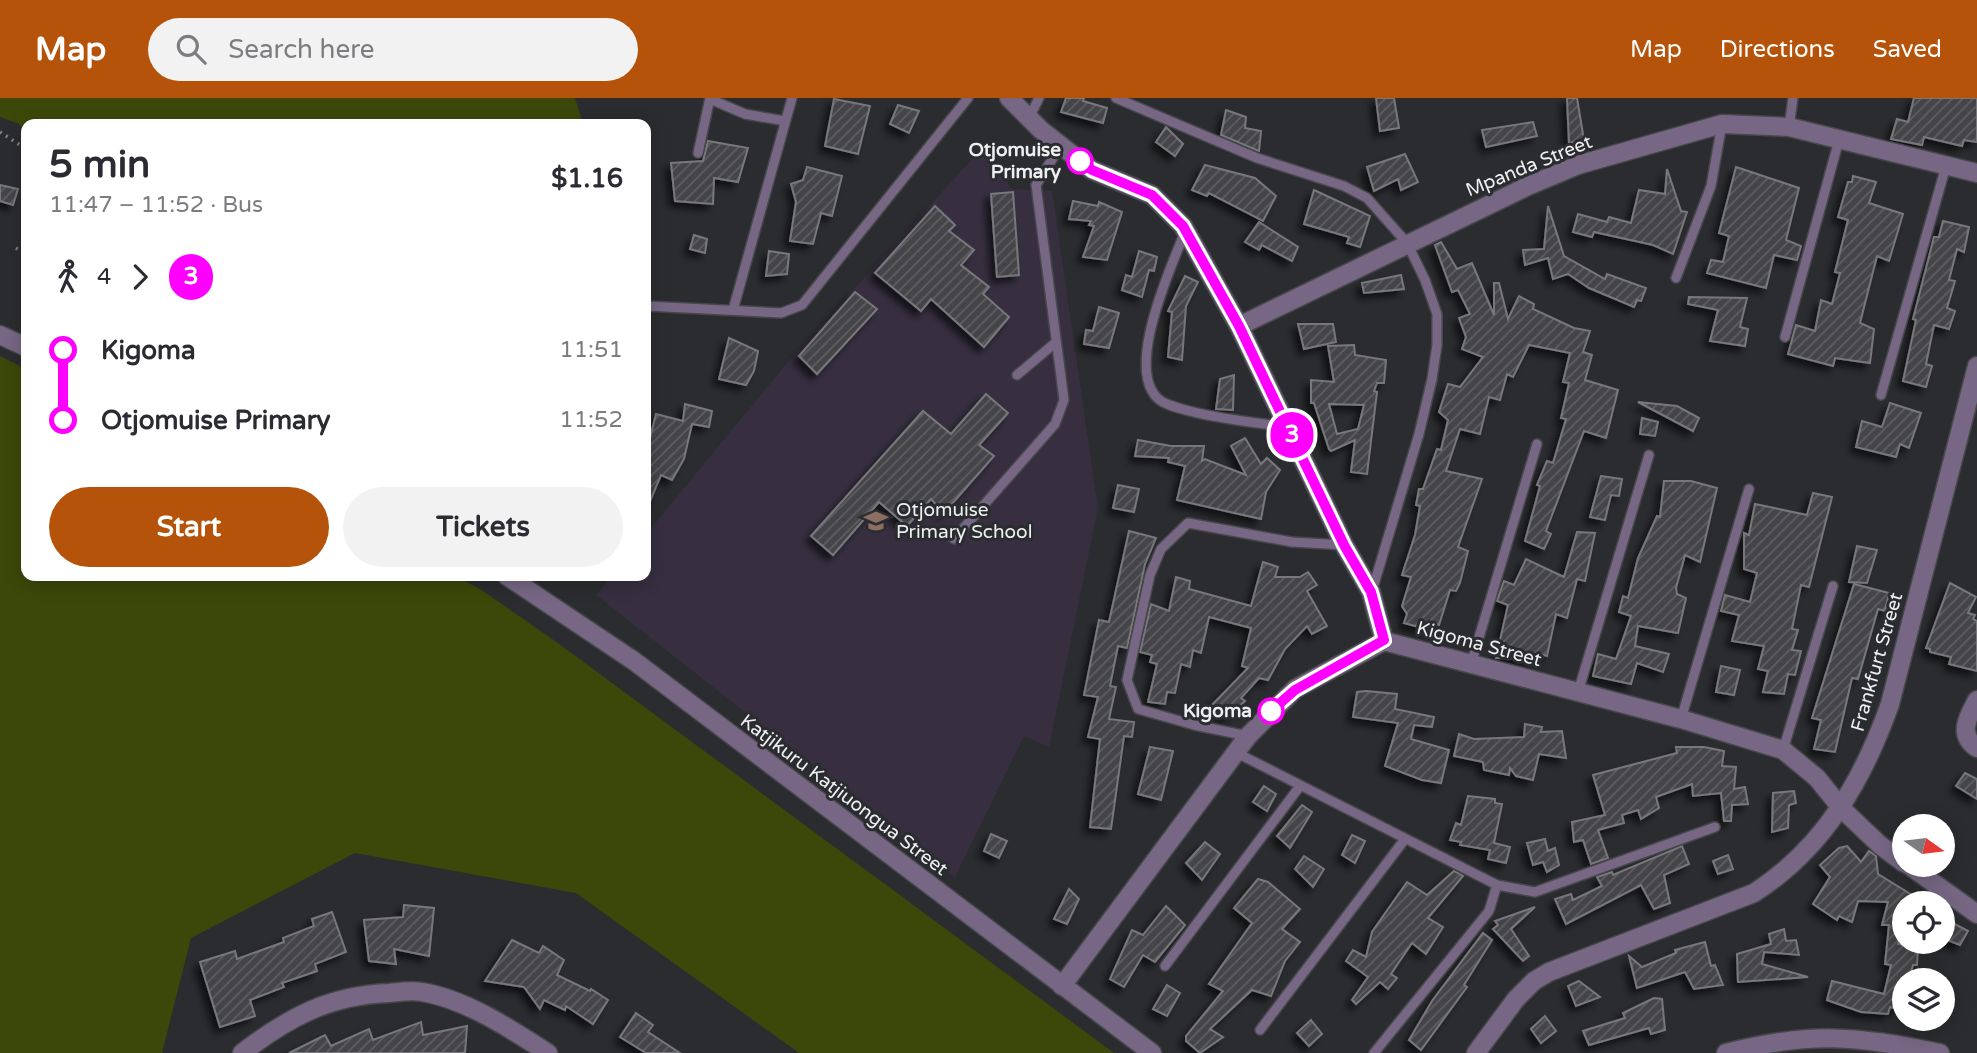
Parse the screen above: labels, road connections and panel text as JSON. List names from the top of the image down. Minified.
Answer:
{"streets":{"street":["Mpanda Street","Kigoma Street","Frankfurt Street","Katjikuru Katjiuongua Street"]},"crossings":[["Kigoma Street","Frankfurt Street"]],"places":{"other":["Otjomuise Primary","Kigoma"],"school or university":["Otjomuise Primary School"]},"lines":["bus line 3"],"north":"right","page":{"header":"Map","search":"Search here","nav":["Map","Directions","Saved"],"on_map":"3","heading":["5 min","11:47 – 11:52 · Bus","$1.16"],"legs":["4","3"],"list":[{"name":"Kigoma","value":"11:51"},{"name":"Otjomuise Primary","value":"11:52"}],"buttons":["Start","Tickets"]}}
